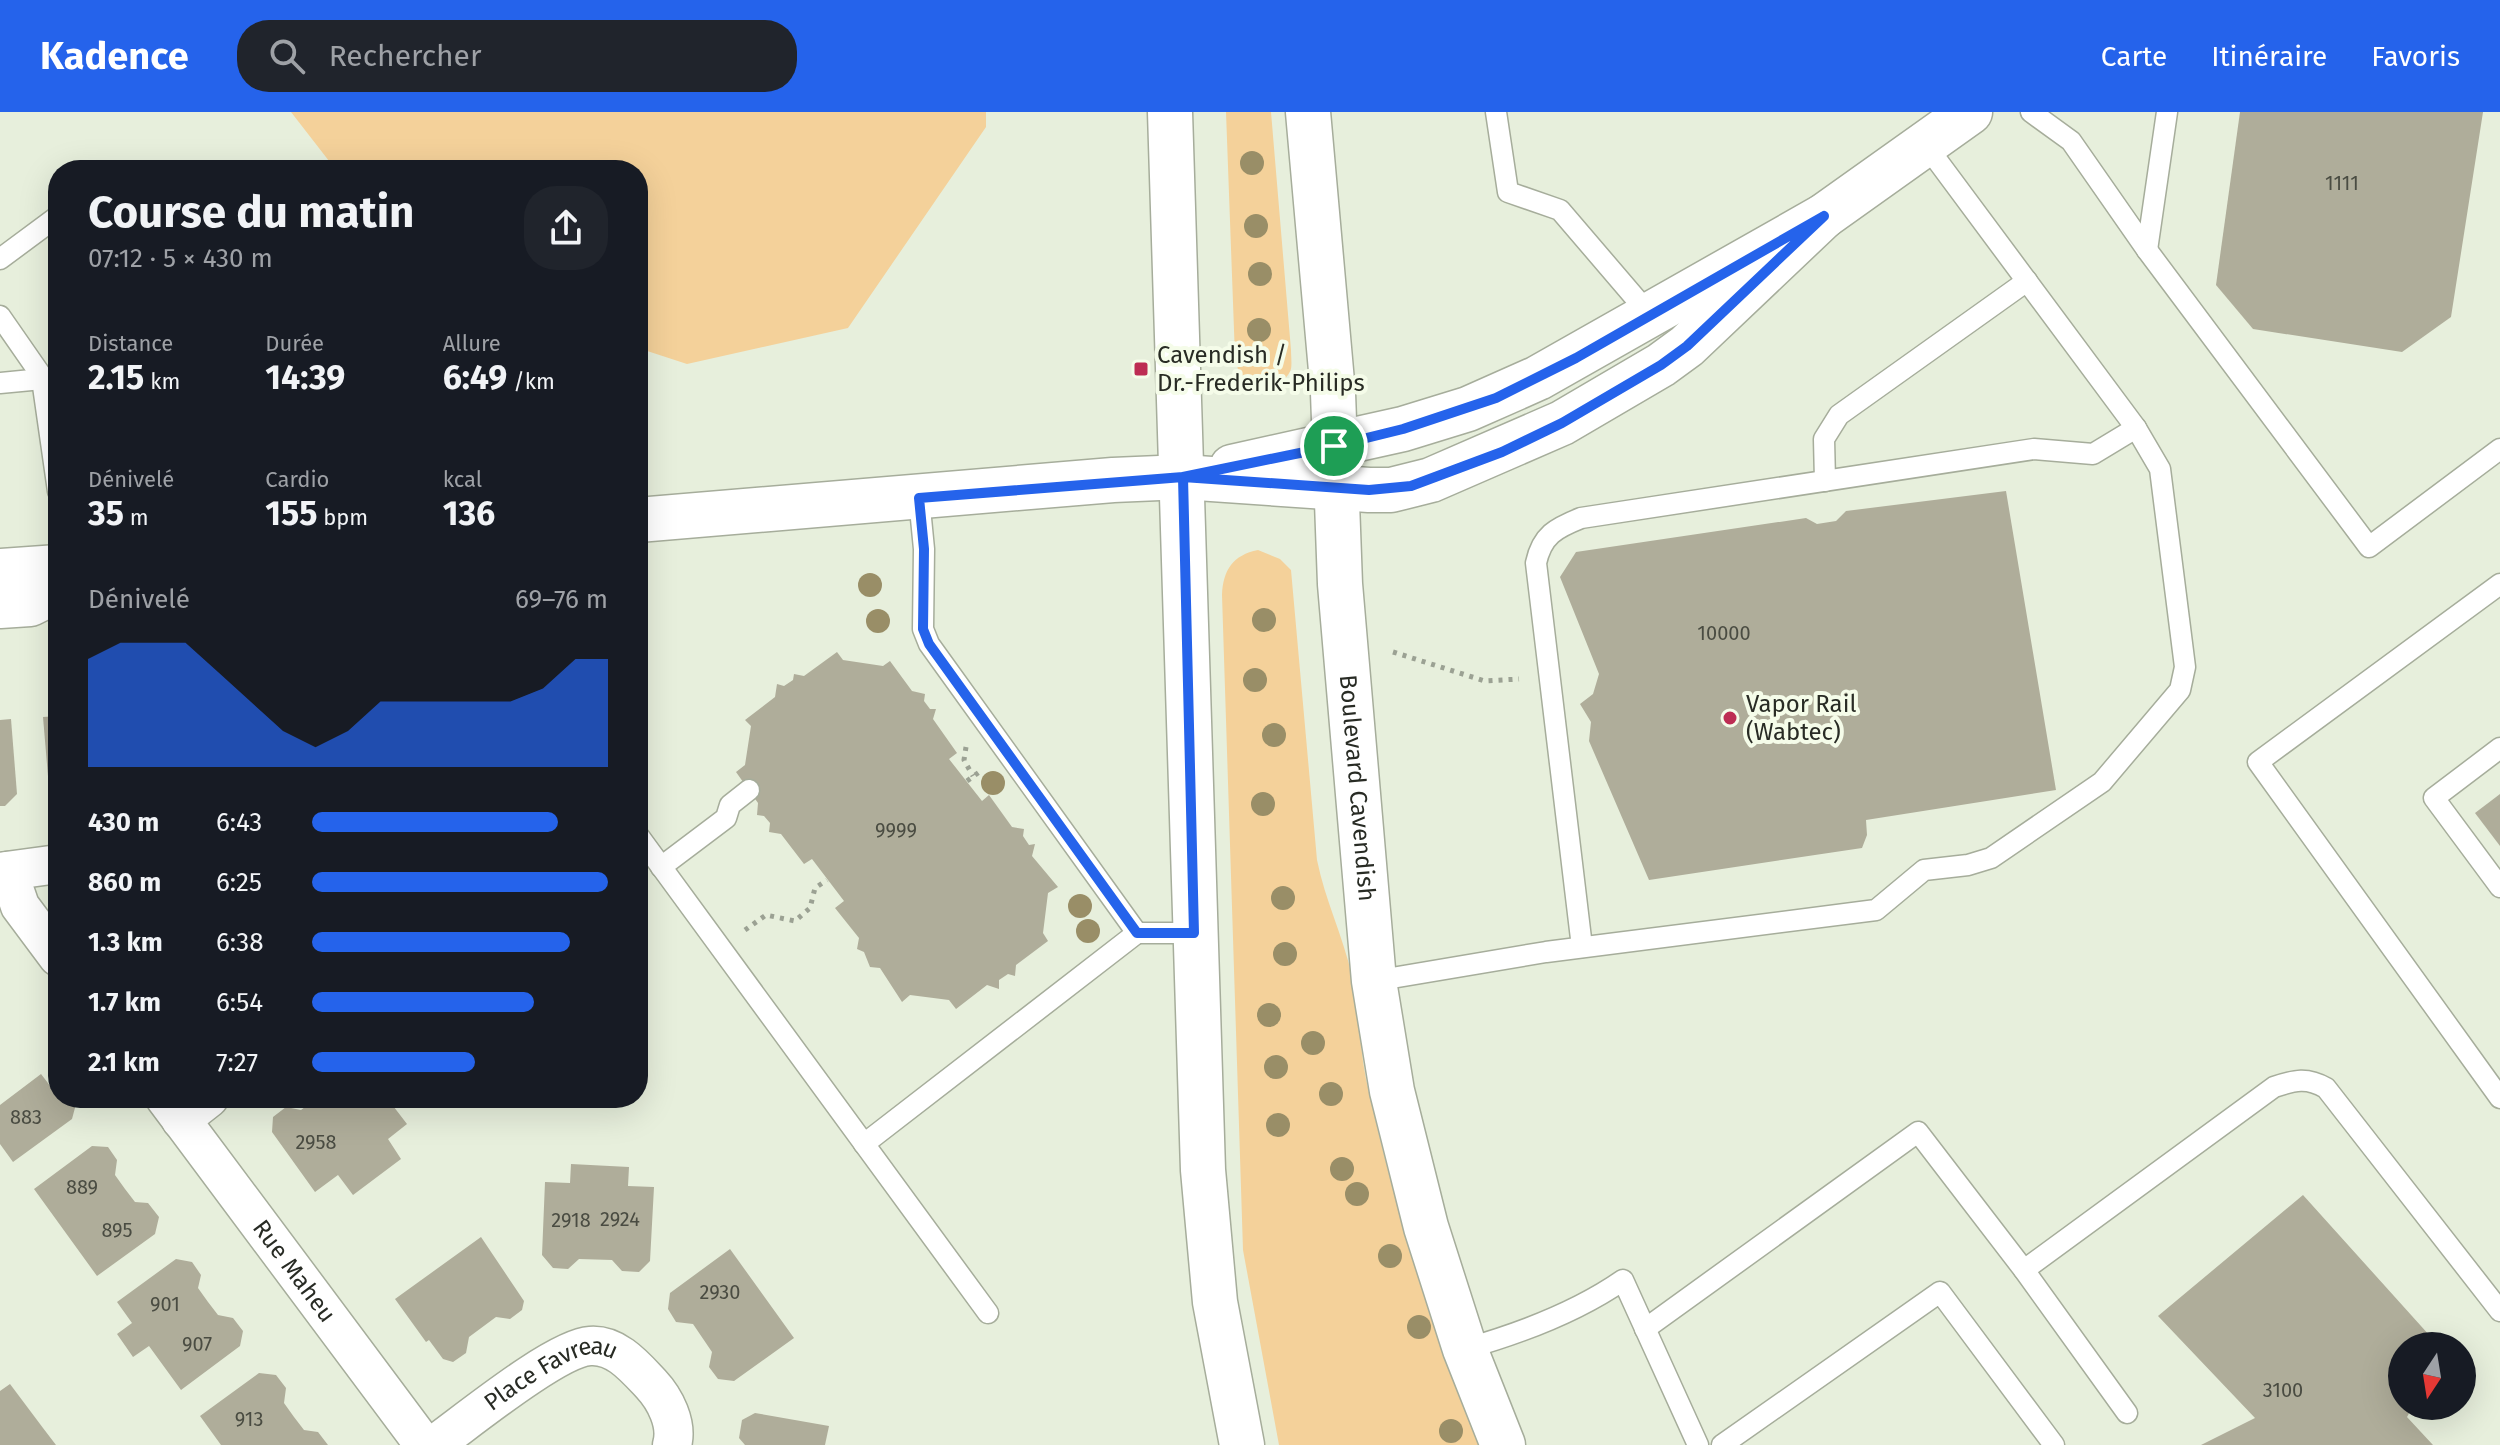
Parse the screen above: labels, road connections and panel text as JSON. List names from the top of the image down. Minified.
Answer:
{"streets":{"main road":["Boulevard Cavendish"],"street":["Rue Maheu","Place Favreau"]},"places":{"transit":["Cavendish / Dr.-Frederik-Philips"],"other":["Vapor Rail (Wabtec)"]},"house_numbers":["1111","10000","9999","883","2958","889","2924","2918","895","2930","901","907","3100","913"],"north":"bottom","page":{"header":"Kadence","search":"Rechercher","nav":["Carte","Itinéraire","Favoris"],"heading":["Course du matin","07:12 · 5 × 430 m"],"stats":[["Distance","2.15 km"],["Durée","14:39"],["Allure","6:49 /km"],["Dénivelé","35 m"],["Cardio","155 bpm"],["kcal","136"]],"chart":["Dénivelé","69–76 m"],"list":[{"name":"430 m","note":"6:43"},{"name":"860 m","note":"6:25"},{"name":"1.3 km","note":"6:38"},{"name":"1.7 km","note":"6:54"},{"name":"2.1 km","note":"7:27"}]}}
